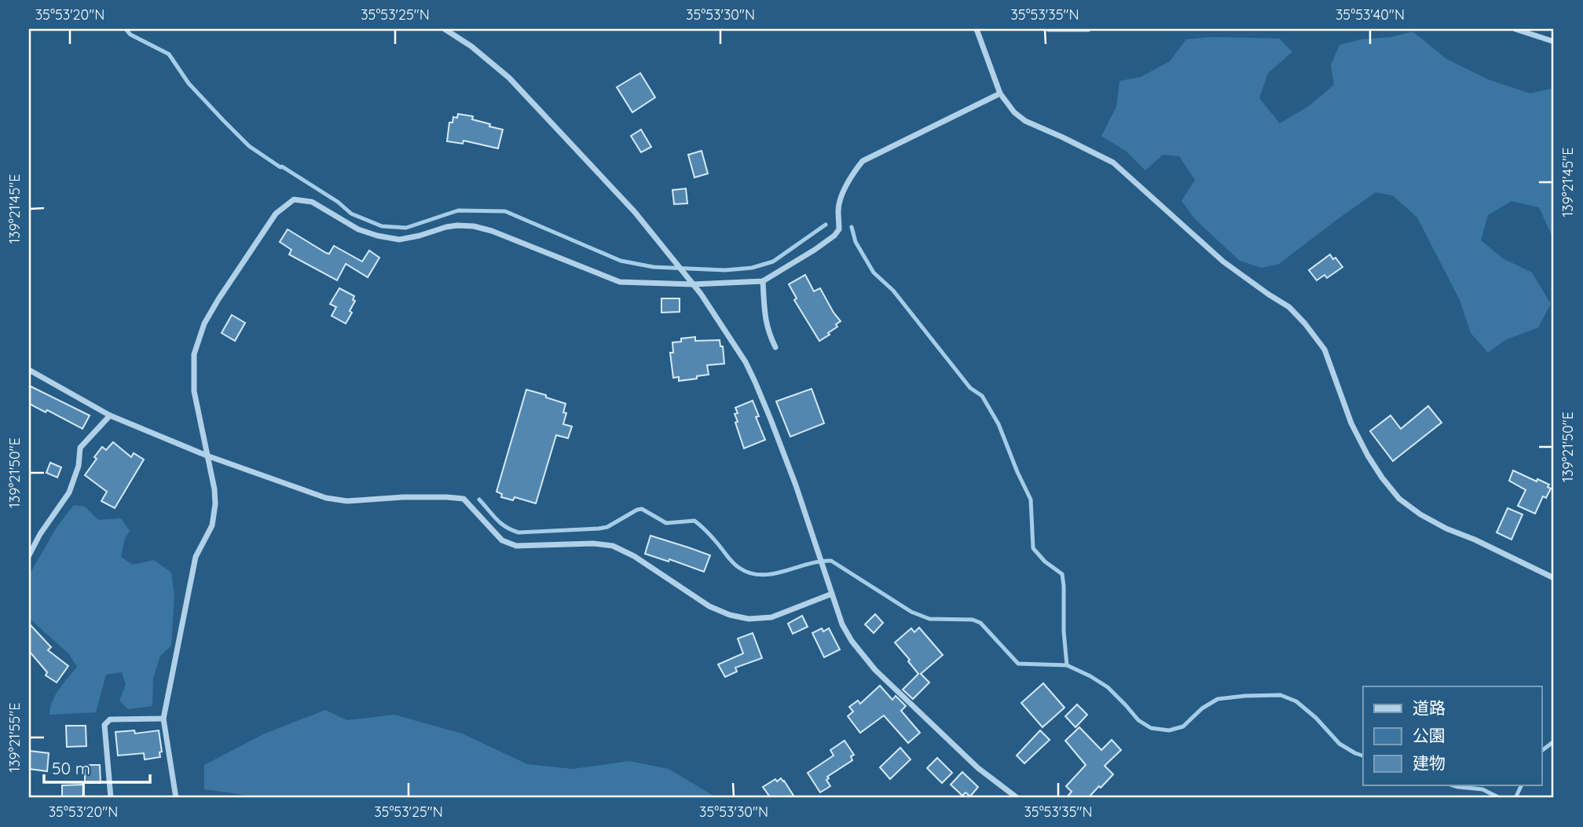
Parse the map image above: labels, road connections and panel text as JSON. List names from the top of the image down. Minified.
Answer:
{"legend":["道路","公園","建物"],"scale_bar":"50 m","coordinates":["35°53'20\"N","35°53'25\"N","35°53'30\"N","35°53'35\"N","35°53'40\"N","139°21'45\"E","139°21'50\"E","139°21'55\"E"]}
